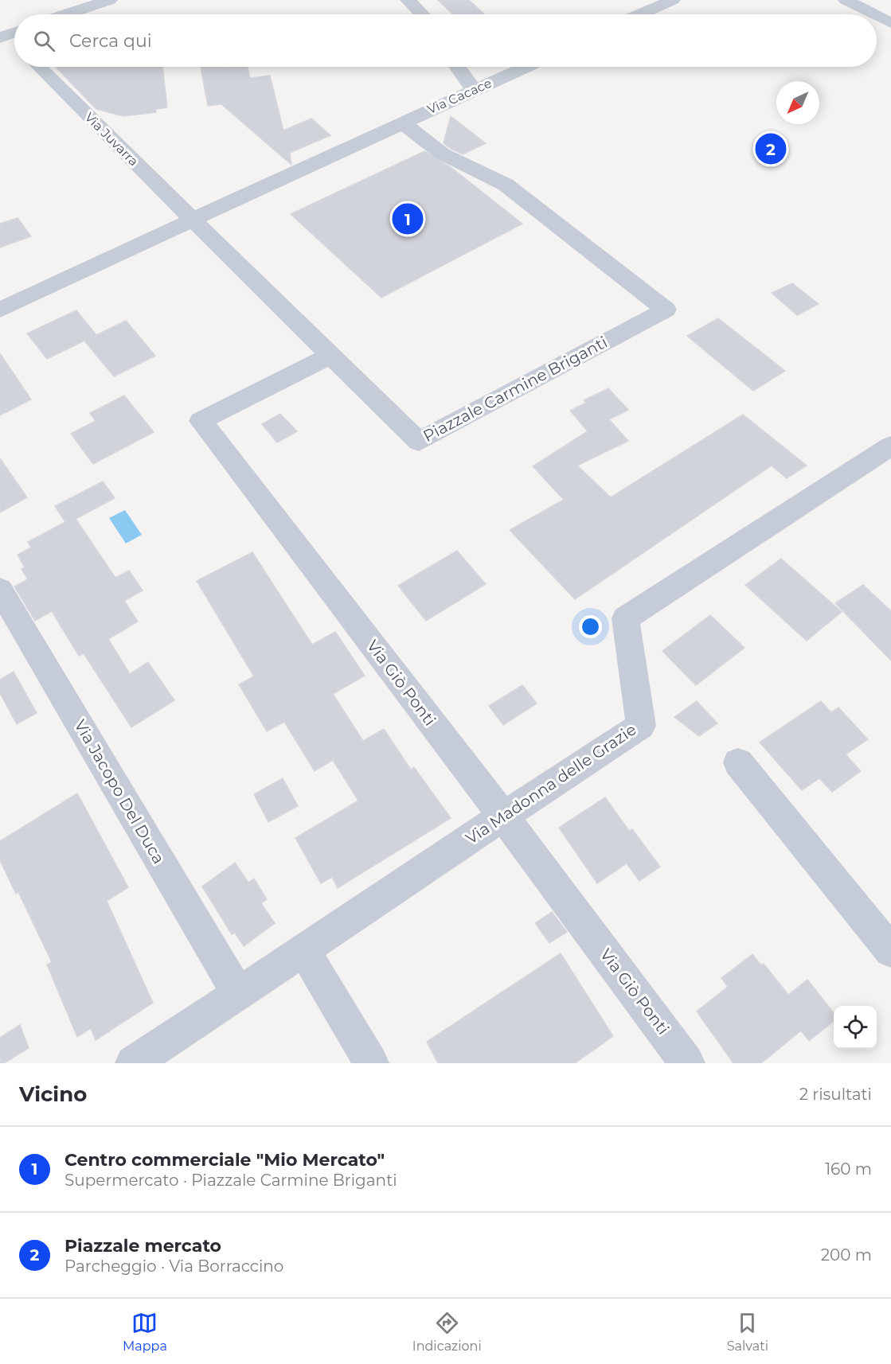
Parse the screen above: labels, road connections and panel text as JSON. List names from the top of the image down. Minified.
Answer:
{"streets":{"street":["Via Cacace","Via Juvarra","Piazzale Carmine Briganti","Via Giò Ponti","Via Madonna delle Grazie","Via Jacopo Del Duca"]},"crossings":[["Via Cacace","Via Juvarra"],["Via Cacace","Piazzale Carmine Briganti"],["Via Juvarra","Piazzale Carmine Briganti"],["Piazzale Carmine Briganti","Via Giò Ponti"],["Via Giò Ponti","Via Madonna delle Grazie"],["Via Madonna delle Grazie","Via Jacopo Del Duca"]],"north":"bottom left","page":{"search":"Cerca qui","pins":["2","1"],"heading":["Vicino","2 risultati"],"list":[{"mark":"1","name":"Centro commerciale \"Mio Mercato\"","note":"Supermercato · Piazzale Carmine Briganti","value":"160 m"},{"mark":"2","name":"Piazzale mercato","note":"Parcheggio · Via Borraccino","value":"200 m"}],"nav":["Mappa","Indicazioni","Salvati"]}}
